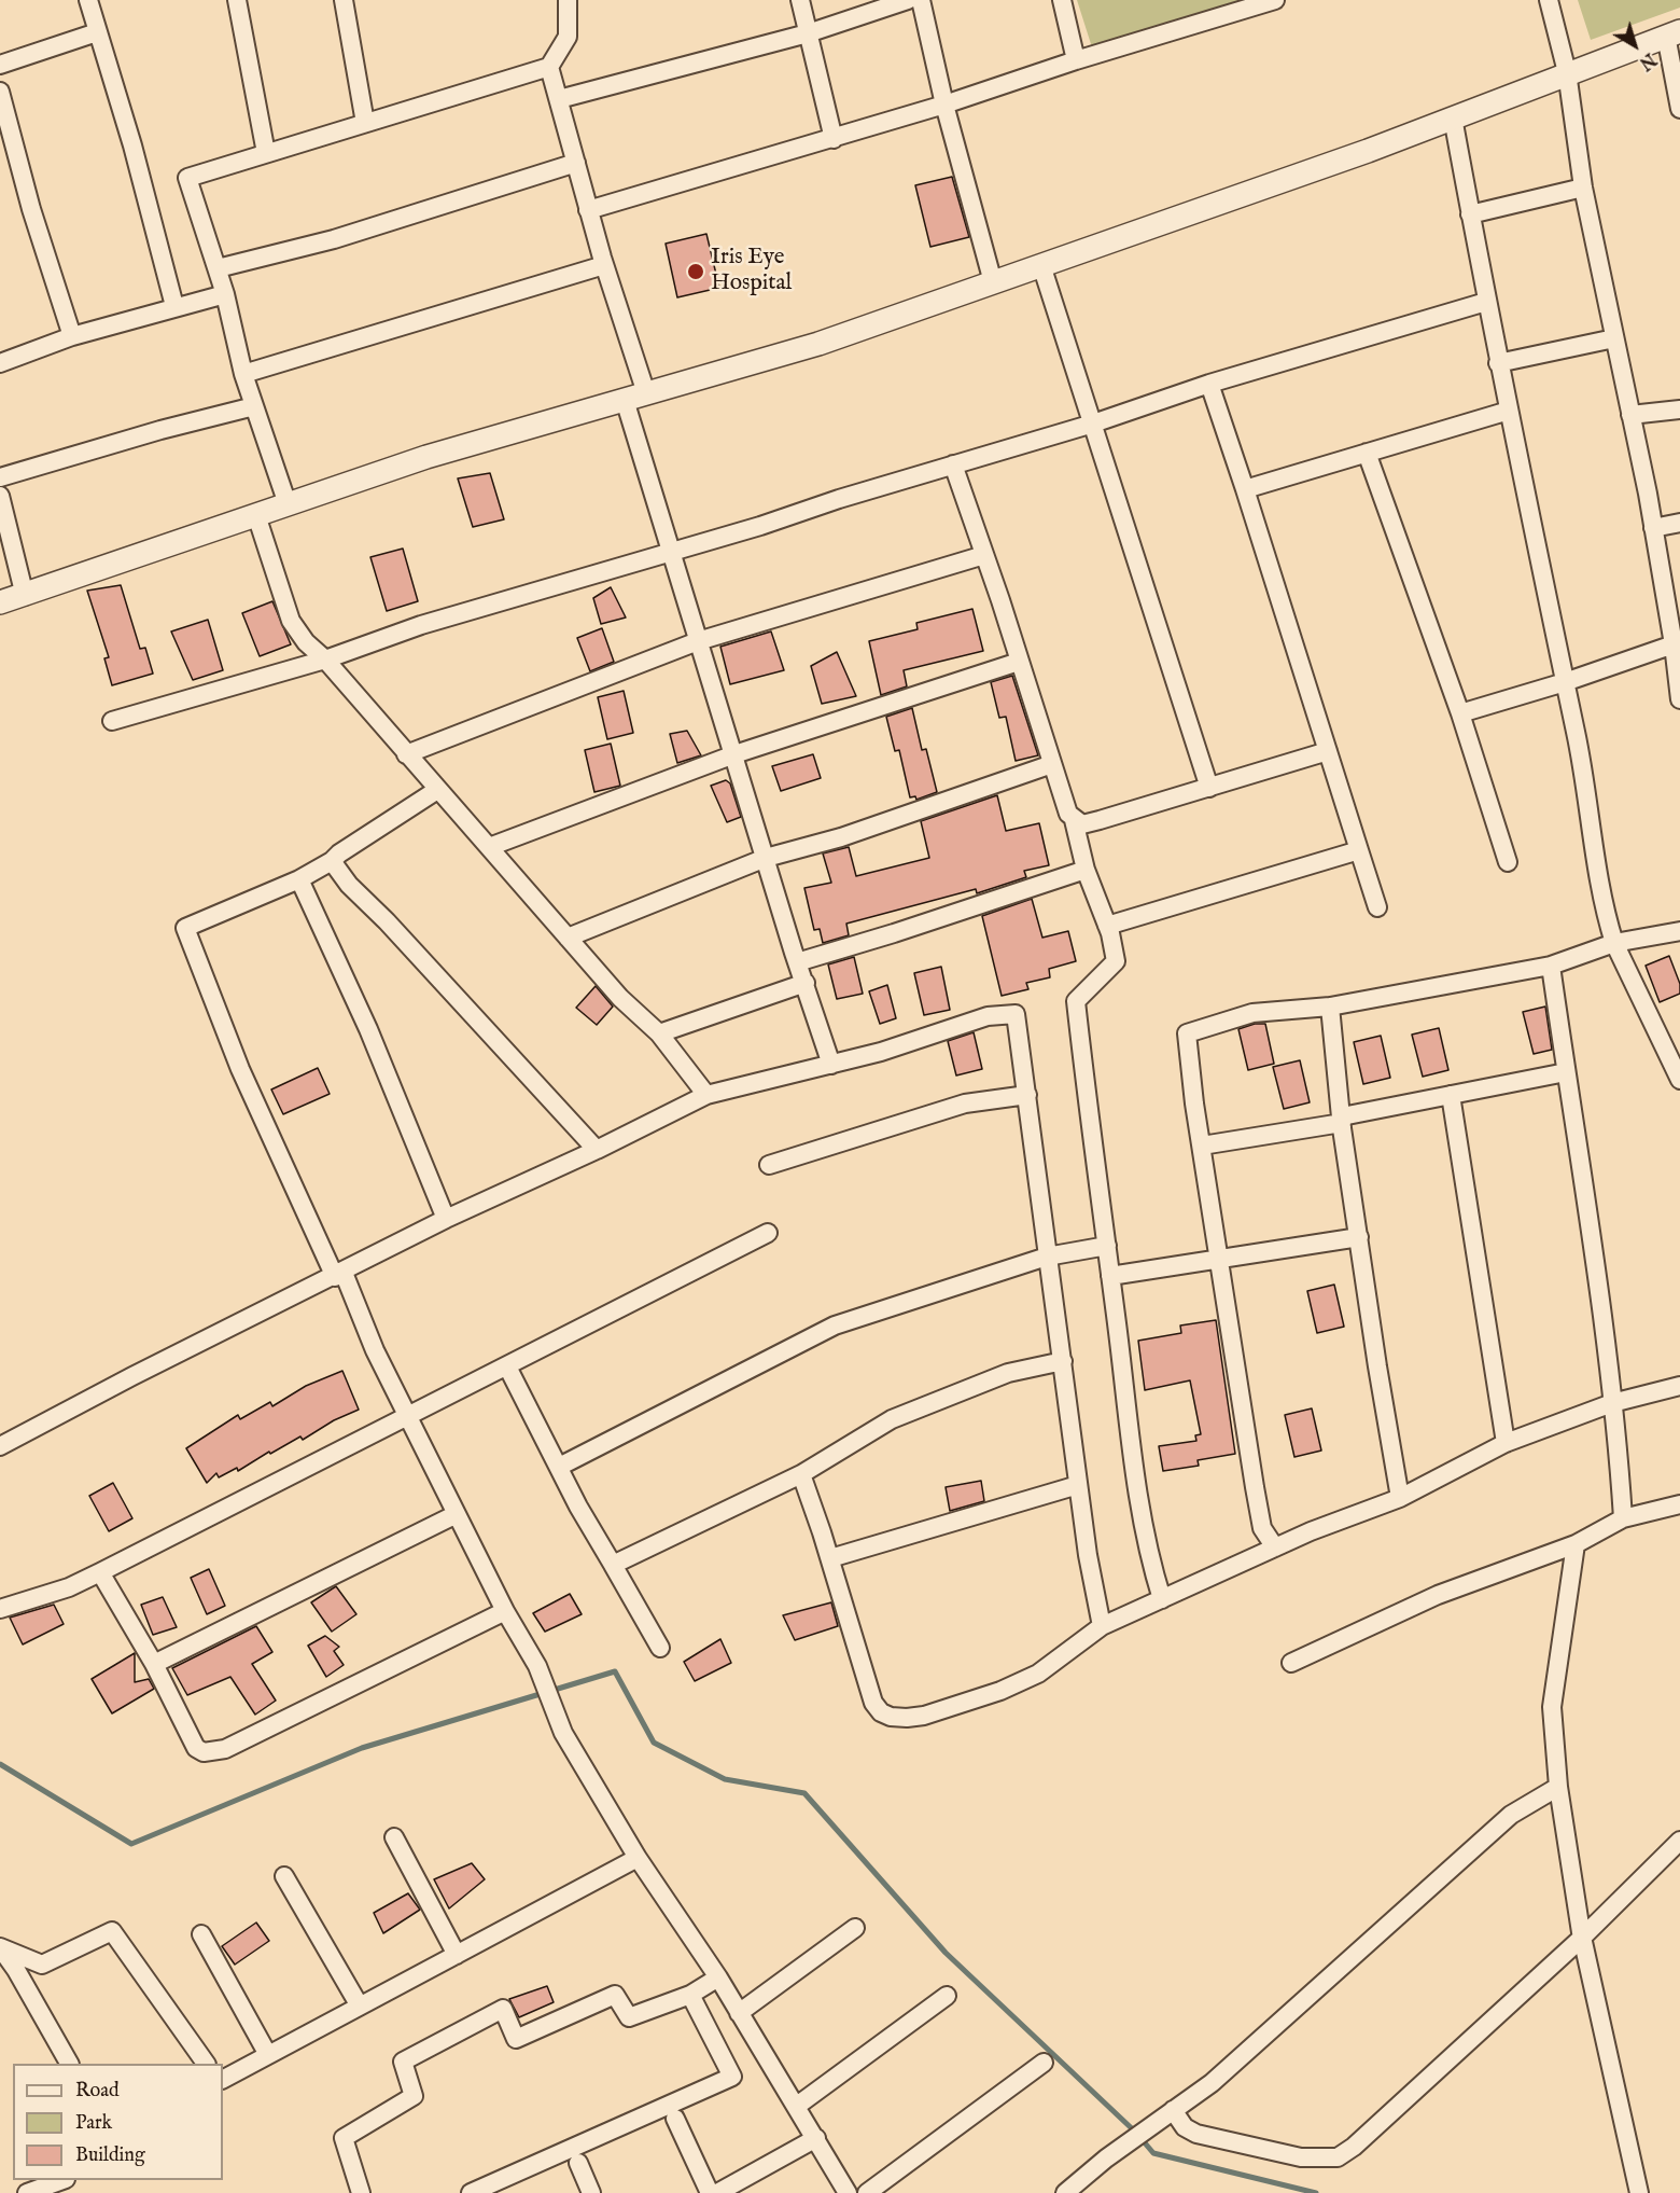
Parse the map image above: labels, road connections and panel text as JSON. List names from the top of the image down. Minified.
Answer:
{"places":["Iris Eye Hospital"],"legend":["Road","Park","Building"],"north":"bottom right"}
